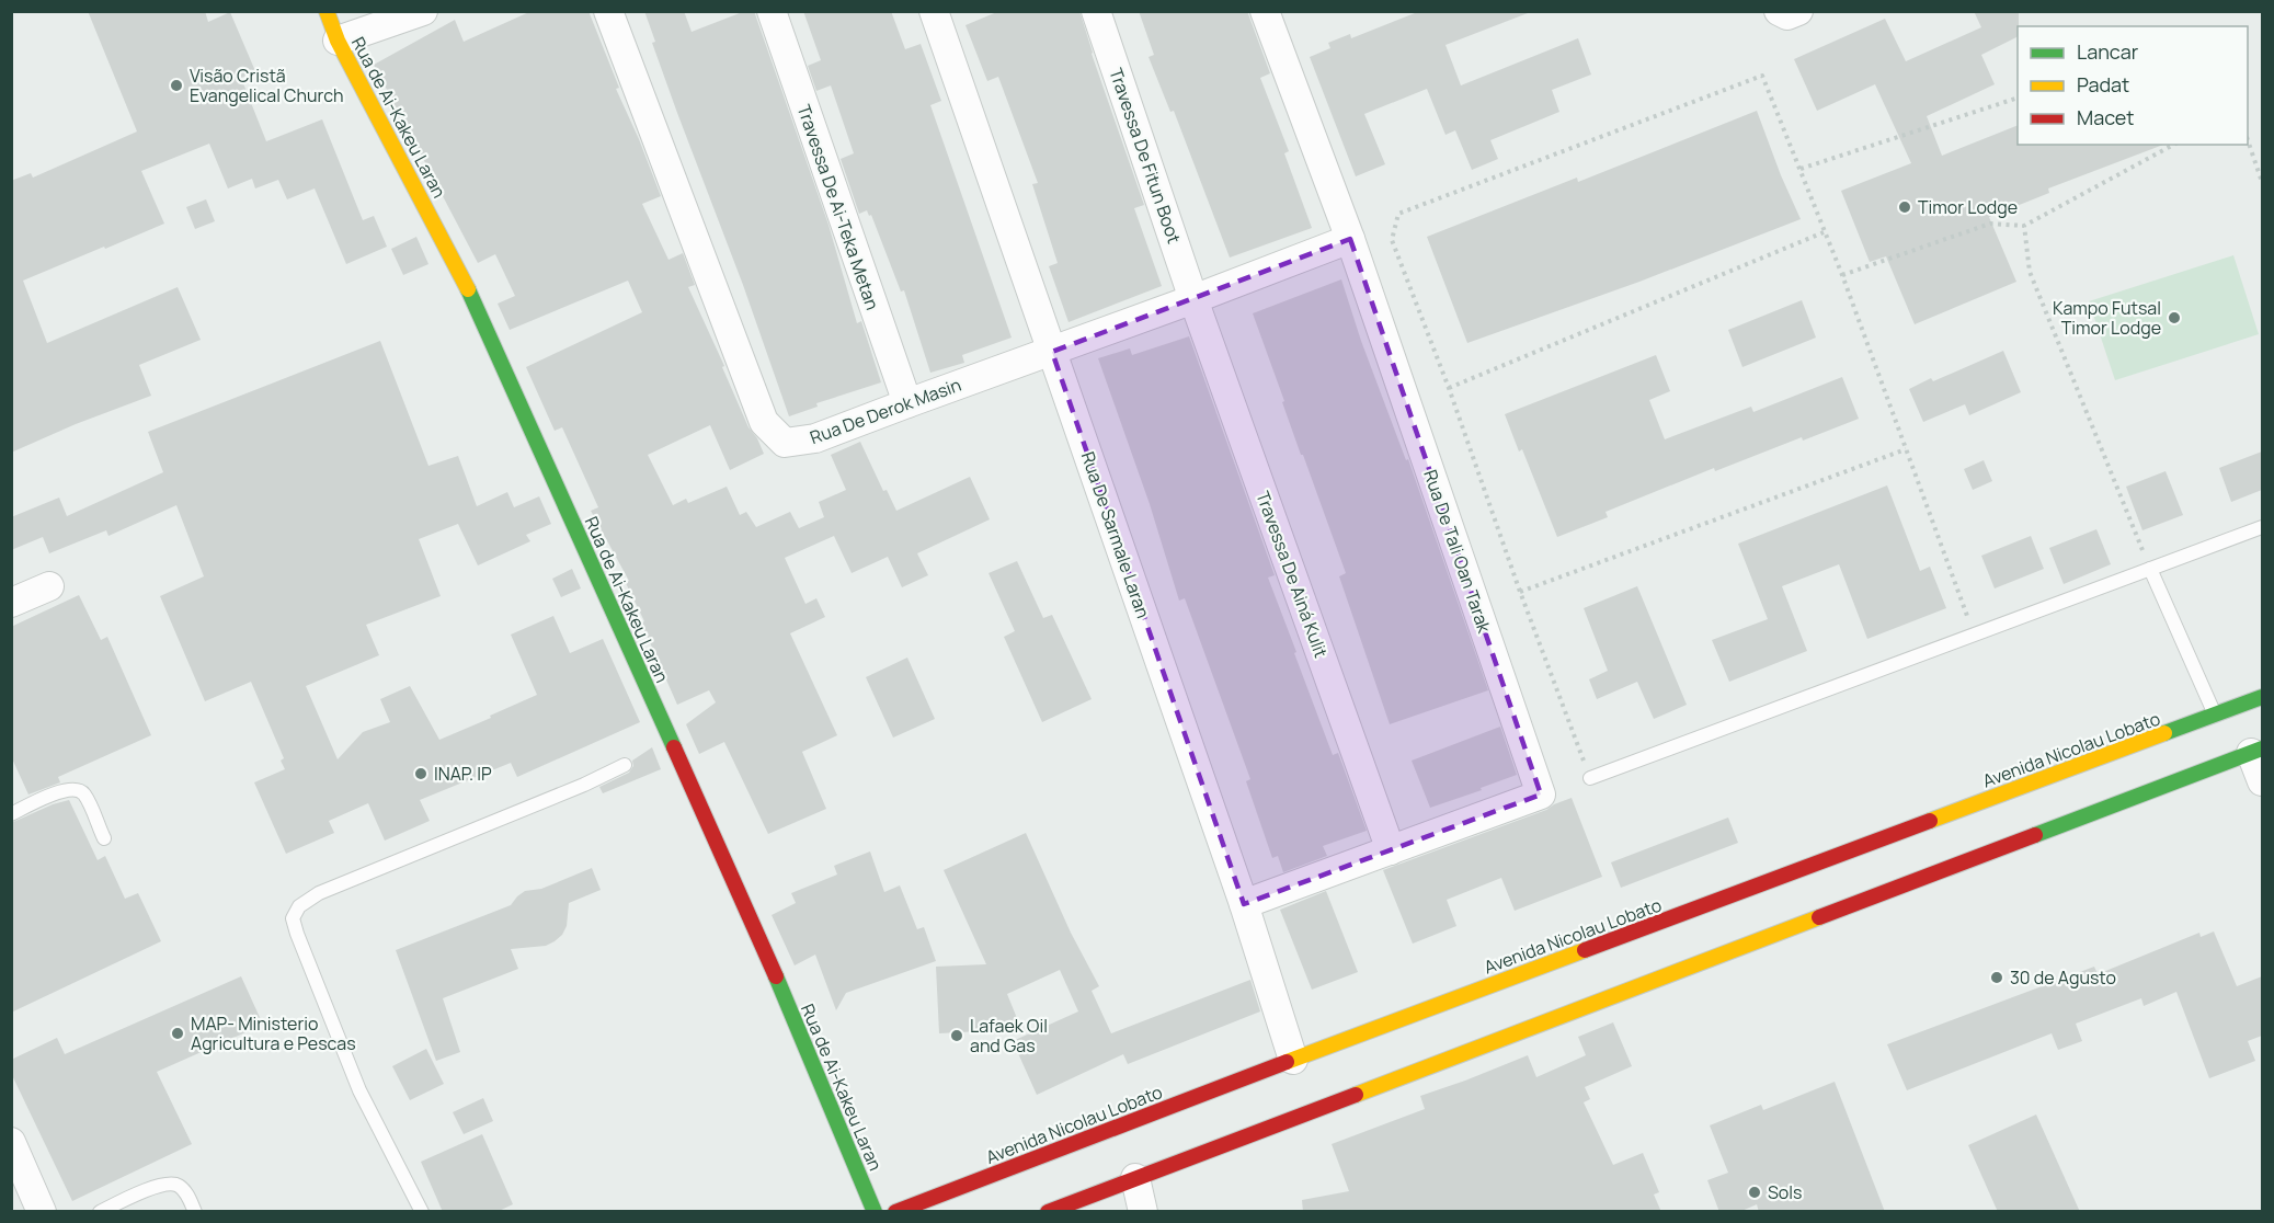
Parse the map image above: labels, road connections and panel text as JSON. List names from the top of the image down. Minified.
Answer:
{"streets":{"main road":["Rua de Ai-Kakeu Laran","Avenida Nicolau Lobato"],"street":["Travessa De Fitun Boot","Travessa De Ai-Teka Metan","Rua De Derok Masin","Rua De Sarmale Laran","Rua De Tali Oan Tarak","Travessa De Ainá Kulit"]},"crossings":[["Travessa De Fitun Boot","Rua De Derok Masin"],["Travessa De Fitun Boot","Travessa De Ainá Kulit"],["Travessa De Ai-Teka Metan","Rua De Derok Masin"],["Rua De Derok Masin","Rua De Sarmale Laran"],["Rua De Derok Masin","Rua De Tali Oan Tarak"],["Rua De Derok Masin","Travessa De Ainá Kulit"],["Rua De Sarmale Laran","Rua De Tali Oan Tarak"],["Rua De Sarmale Laran","Avenida Nicolau Lobato"],["Rua De Tali Oan Tarak","Travessa De Ainá Kulit"]],"places":["Visão Cristã Evangelical Church","Timor Lodge","Kampo Futsal Timor Lodge","INAP. IP","30 de Agusto","MAP- Ministerio Agricultura e Pescas","Lafaek Oil and Gas","Sols"],"legend":["Lancar","Padat","Macet"]}
